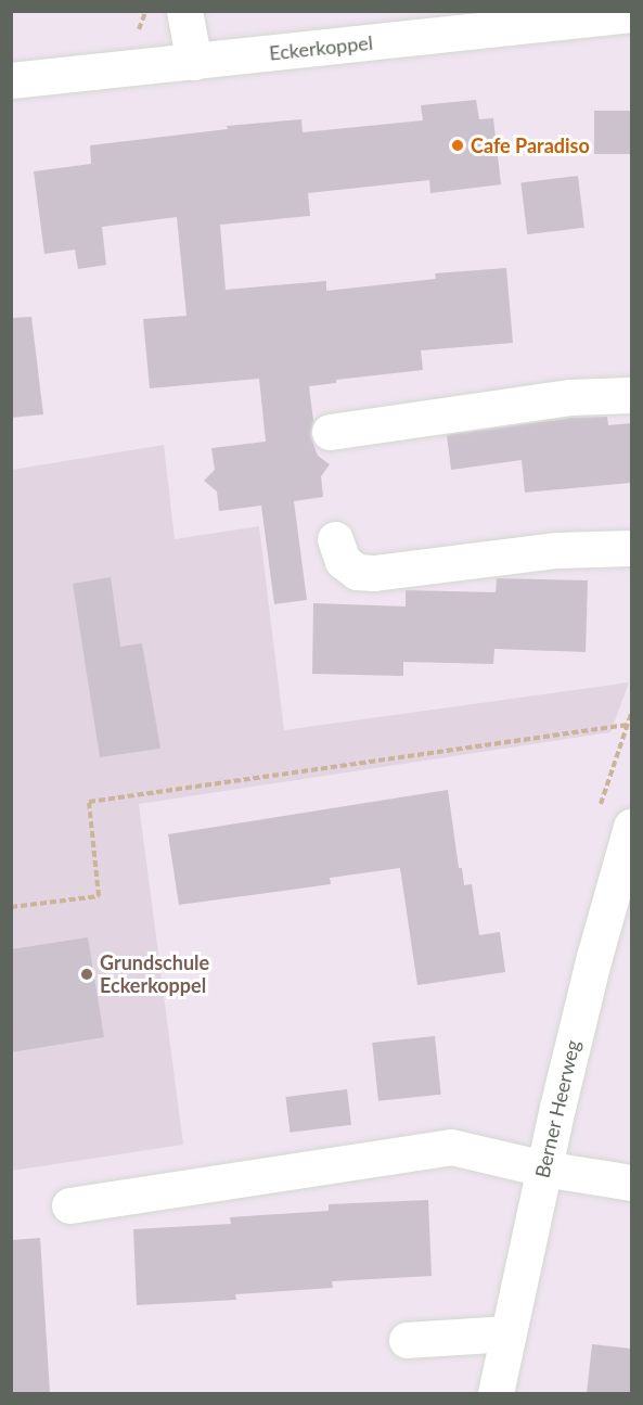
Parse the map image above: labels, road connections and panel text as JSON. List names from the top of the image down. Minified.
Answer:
{"streets":{"street":["Eckerkoppel","Berner Heerweg"]},"places":["Cafe Paradiso","Grundschule Eckerkoppel"]}
